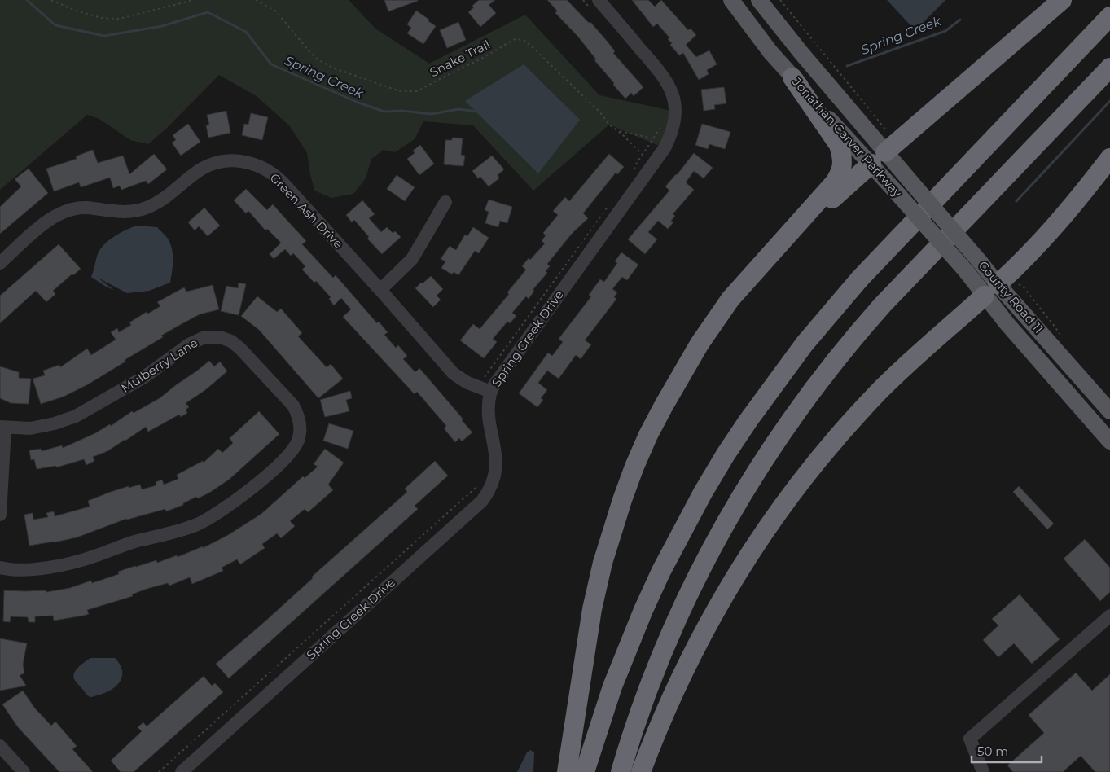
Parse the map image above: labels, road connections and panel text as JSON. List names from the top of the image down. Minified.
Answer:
{"streets":{"main road":["Jonathan Carver Parkway","County Road 11"],"street":["Green Ash Drive","Spring Creek Drive","Mulberry Lane"],"path":["Snake Trail"]},"crossings":[["Snake Trail","Spring Creek Drive"],["Jonathan Carver Parkway","County Road 11"],["Green Ash Drive","Spring Creek Drive"]],"water":["Spring Creek"],"scale_bar":"50 m"}
